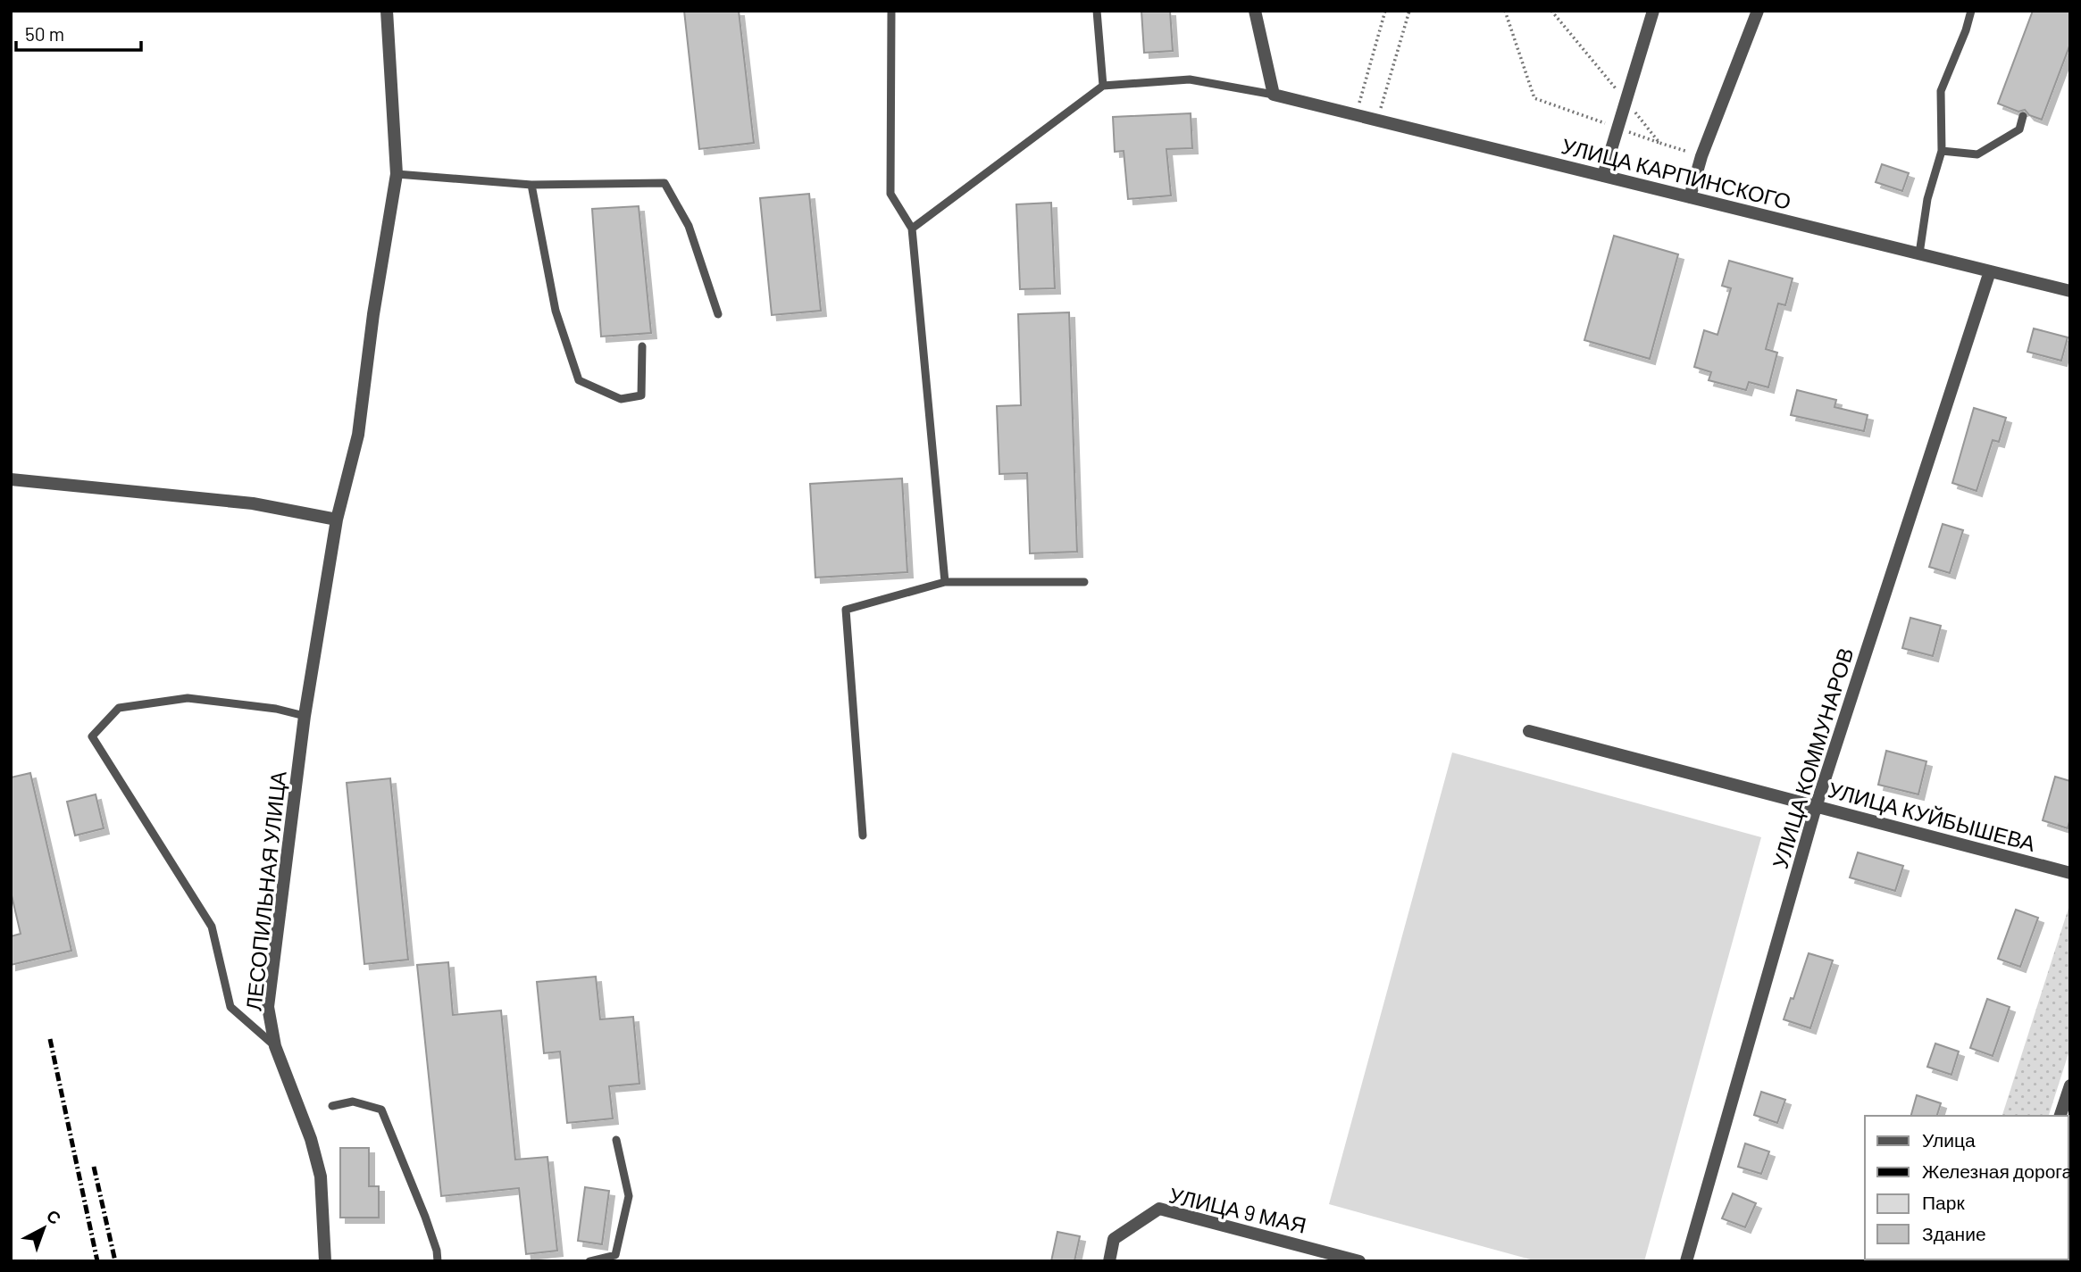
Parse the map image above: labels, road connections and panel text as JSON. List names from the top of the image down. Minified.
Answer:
{"streets":{"street":["УЛИЦА КАРПИНСКОГО","УЛИЦА КОММУНАРОВ","УЛИЦА КУЙБЫШЕВА","ЛЕСОПИЛЬНАЯ УЛИЦА","УЛИЦА 9 МАЯ"]},"crossings":[["УЛИЦА КАРПИНСКОГО","УЛИЦА КОММУНАРОВ"],["УЛИЦА КОММУНАРОВ","УЛИЦА КУЙБЫШЕВА"]],"legend":["Улица","Железная дорога","Парк","Здание"],"scale_bar":"50 m","north":"top right"}
